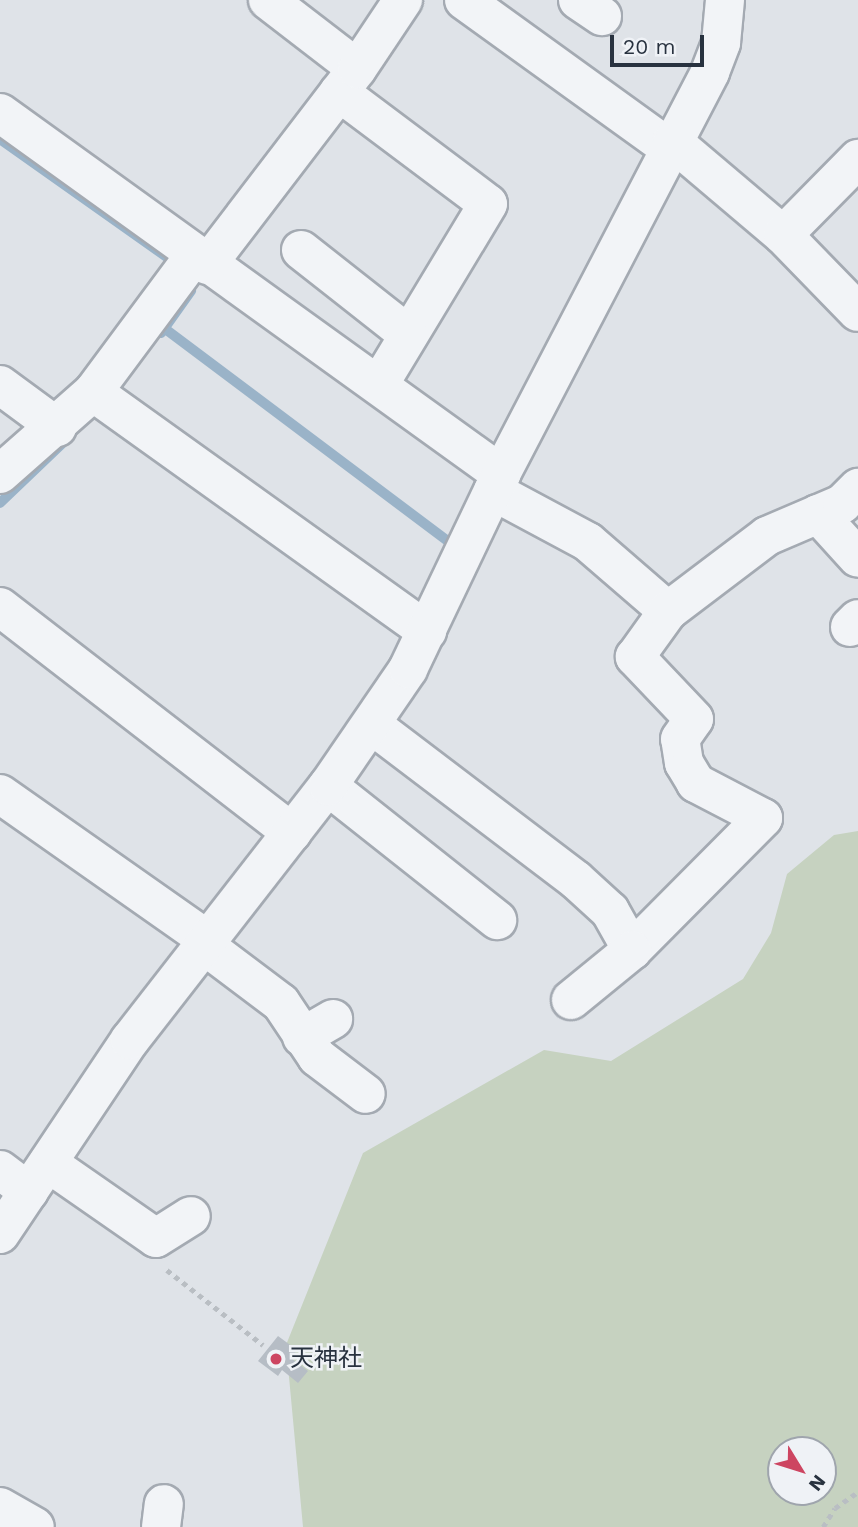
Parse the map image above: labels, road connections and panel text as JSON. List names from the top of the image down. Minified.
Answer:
{"places":["天神社"],"scale_bar":"20 m","north":"bottom right"}
